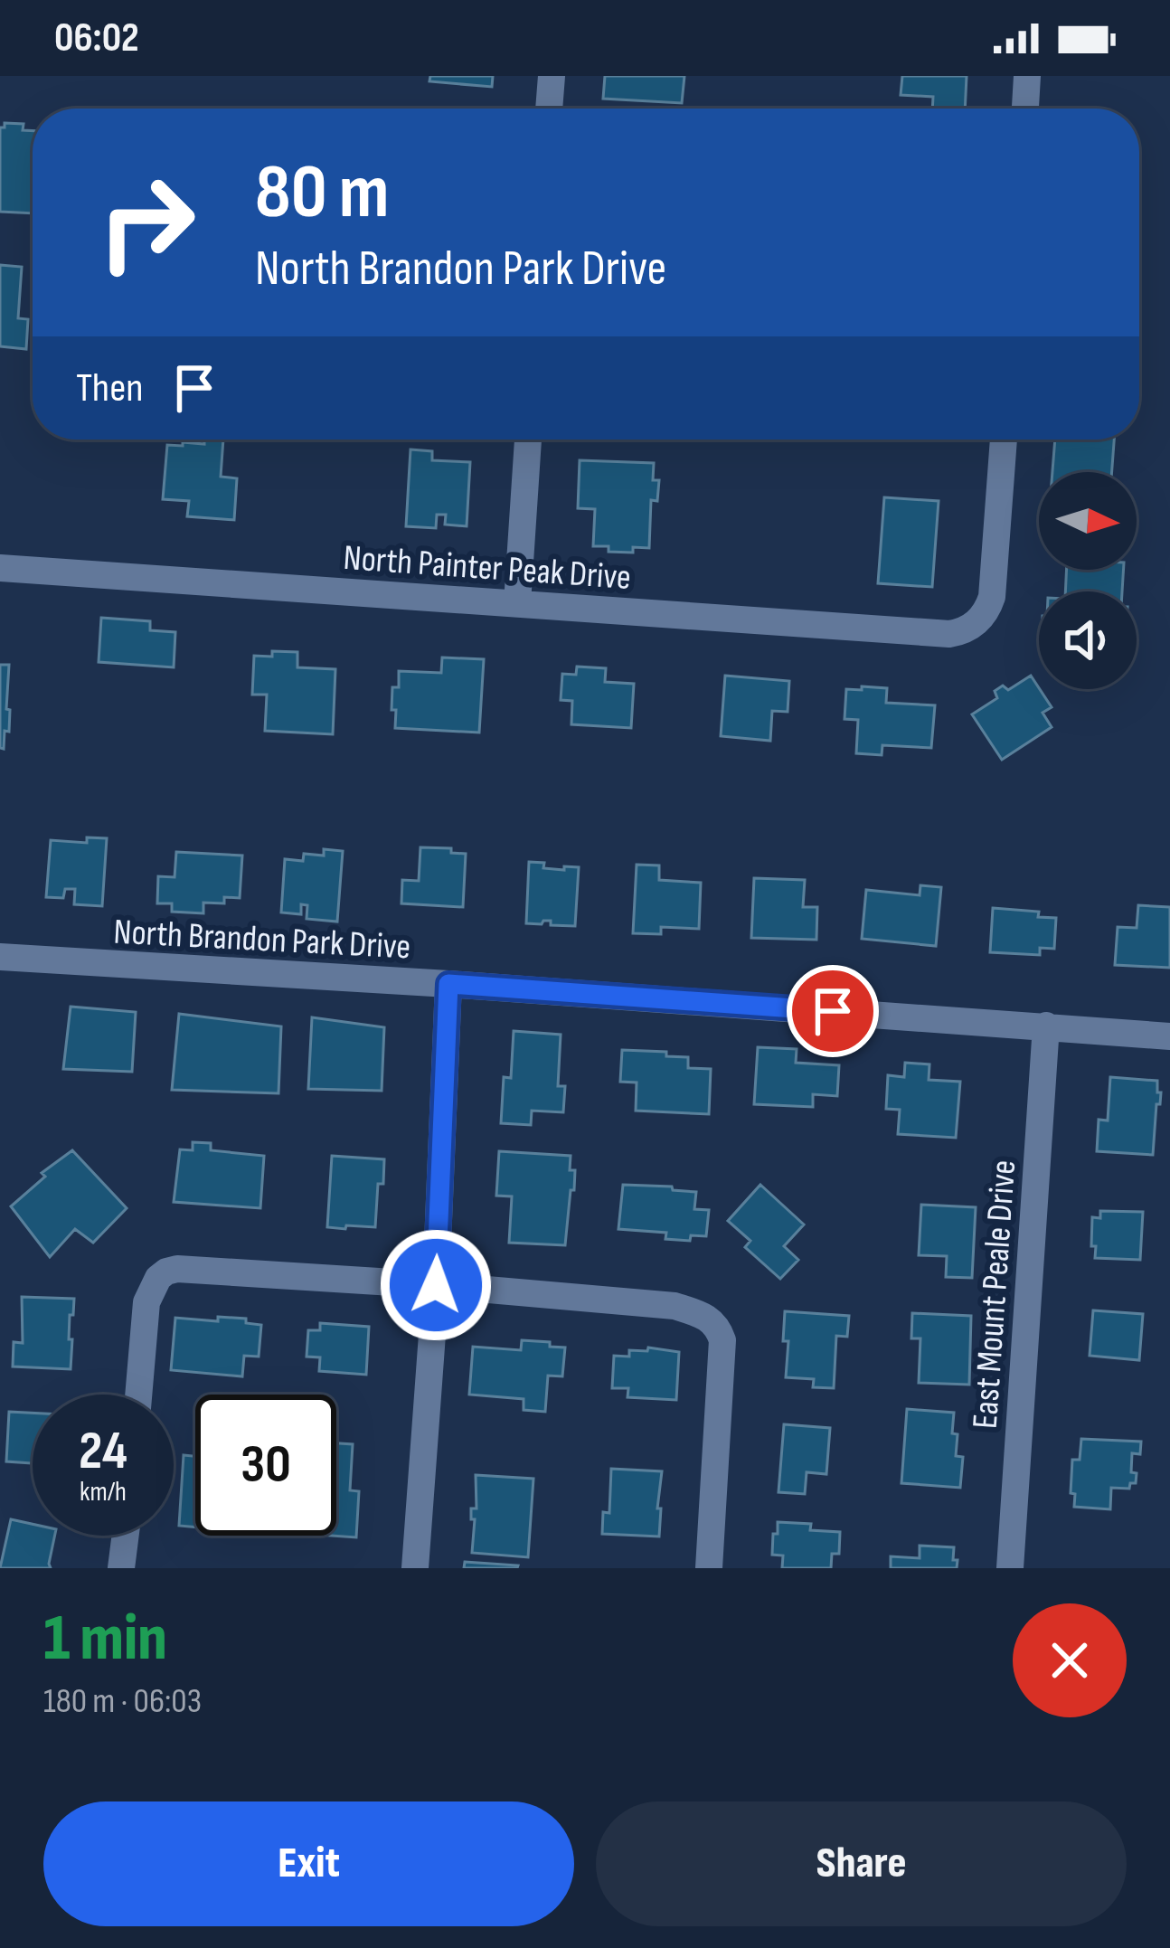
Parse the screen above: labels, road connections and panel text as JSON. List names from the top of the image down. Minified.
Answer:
{"streets":{"street":["North Painter Peak Drive","North Brandon Park Drive","East Mount Peale Drive"]},"crossings":[["North Brandon Park Drive","East Mount Peale Drive"]],"north":"right","page":{"status":"06:02","turn":["80 m","North Brandon Park Drive"],"then":"Then","speed":"24 km/h","limit":"30","heading":["1 min","180 m · 06:03"],"buttons":["Exit","Share"]}}
